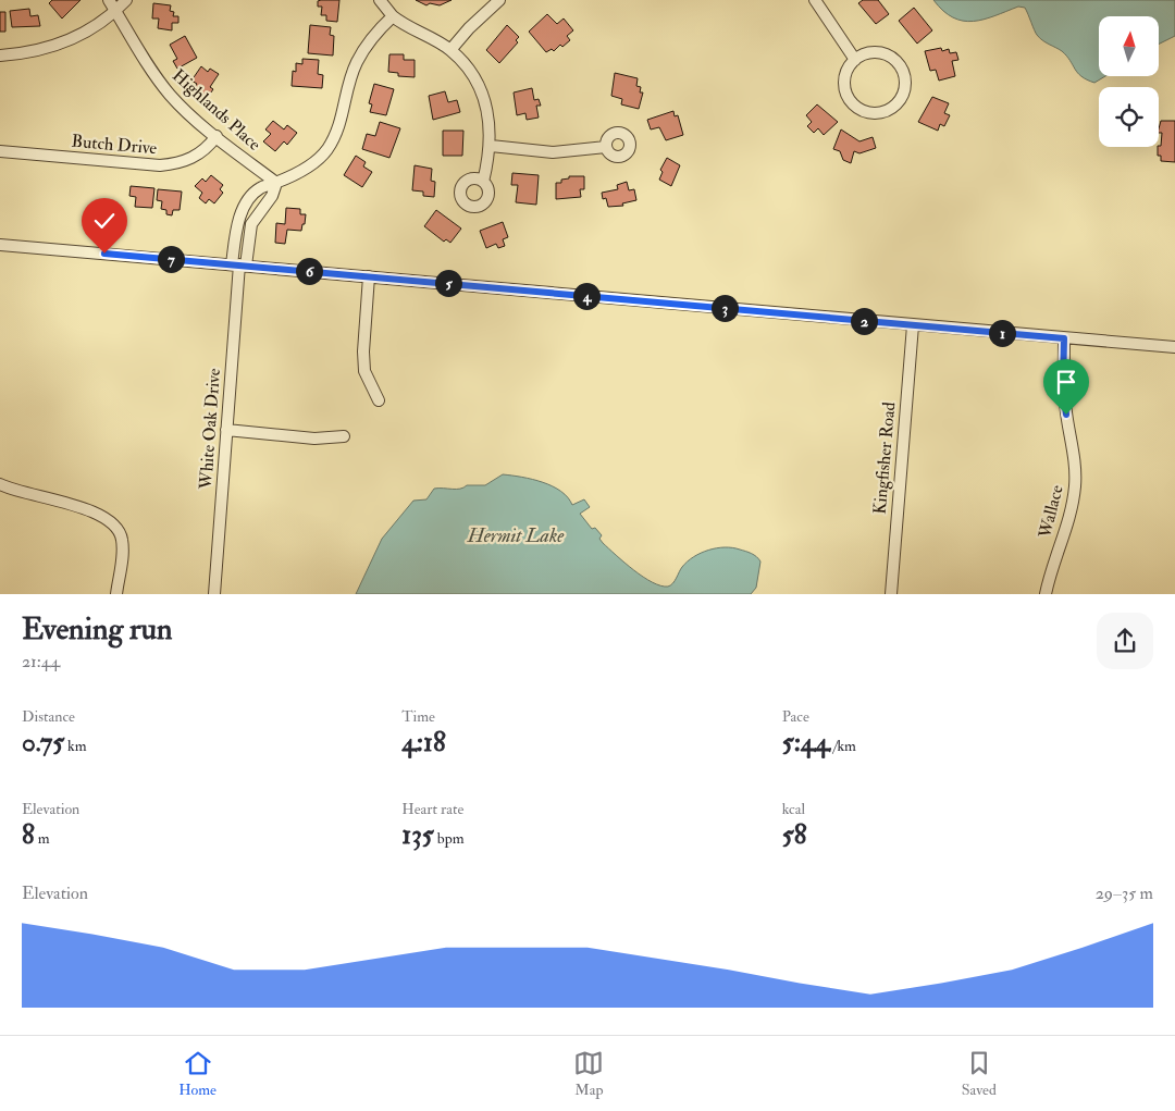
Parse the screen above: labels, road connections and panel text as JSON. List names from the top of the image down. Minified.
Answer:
{"streets":{"street":["Highlands Place","Butch Drive","White Oak Drive","Kingfisher Road","Wallace"]},"crossings":[["Highlands Place","Butch Drive"],["Highlands Place","White Oak Drive"]],"water":["Hermit Lake"],"north":"top","page":{"pins":["7","6","5","4","3","2","1"],"heading":["Evening run","21:44"],"stats":[["Distance","0.75 km"],["Time","4:18"],["Pace","5:44 /km"],["Elevation","8 m"],["Heart rate","135 bpm"],["kcal","58"]],"chart":["Elevation","29–35 m"],"tabs":["Home","Map","Saved"]}}
